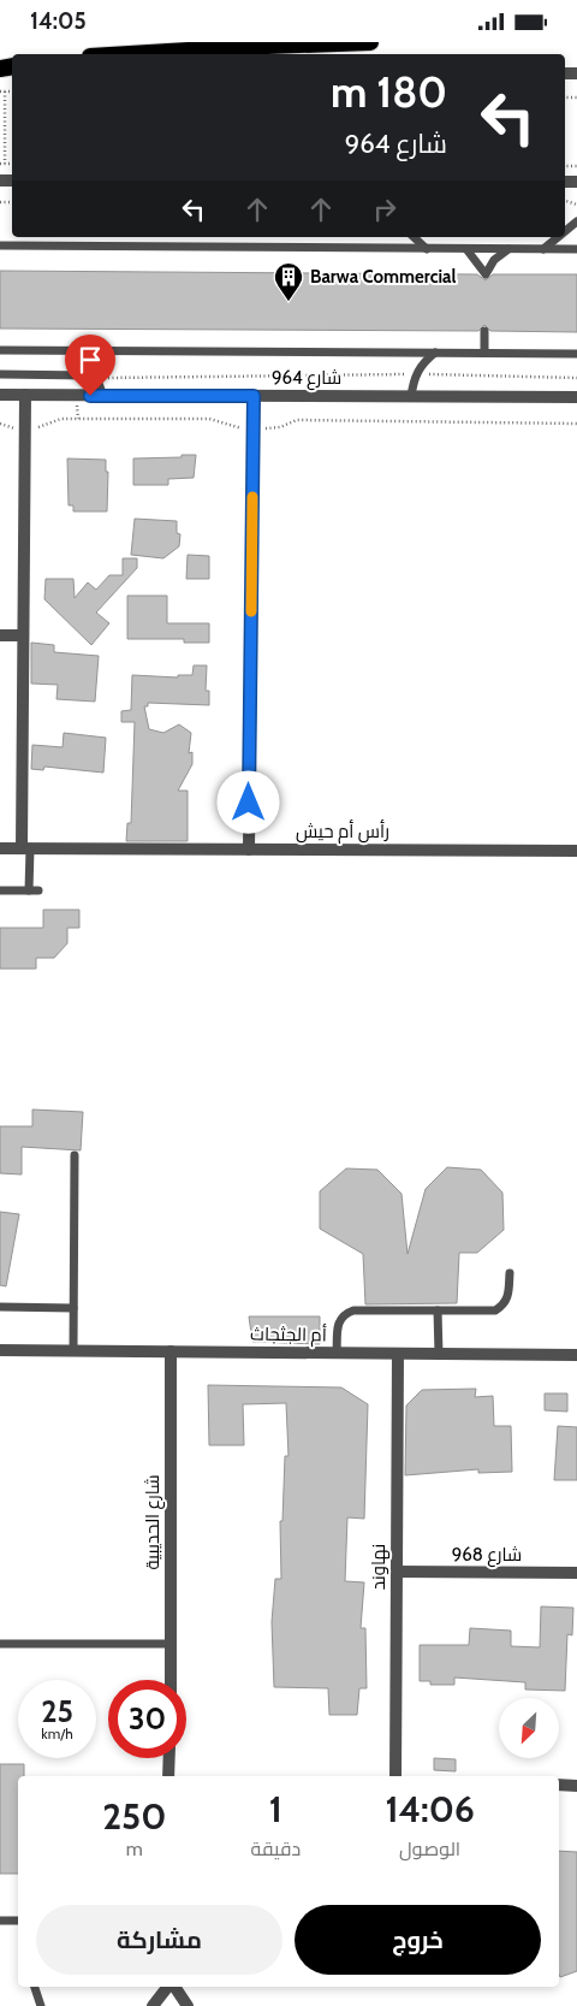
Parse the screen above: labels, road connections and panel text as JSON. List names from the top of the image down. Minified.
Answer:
{"streets":{"street":["شارع 964","رأس أم حيش","أم الجثجاث","شارع الحديبية","شارع 968","نهاوند"]},"crossings":[["أم الجثجاث","شارع الحديبية"],["أم الجثجاث","نهاوند"],["شارع 968","نهاوند"]],"places":{"building":["Barwa Commercial"]},"north":"bottom left","page":{"status":"14:05","turn":["180 m","شارع 964"],"speed":"25 km/h","limit":"30","eta":["14:06","الوصول","1","دقيقة","250","m"],"buttons":["خروج","مشاركة"]}}
